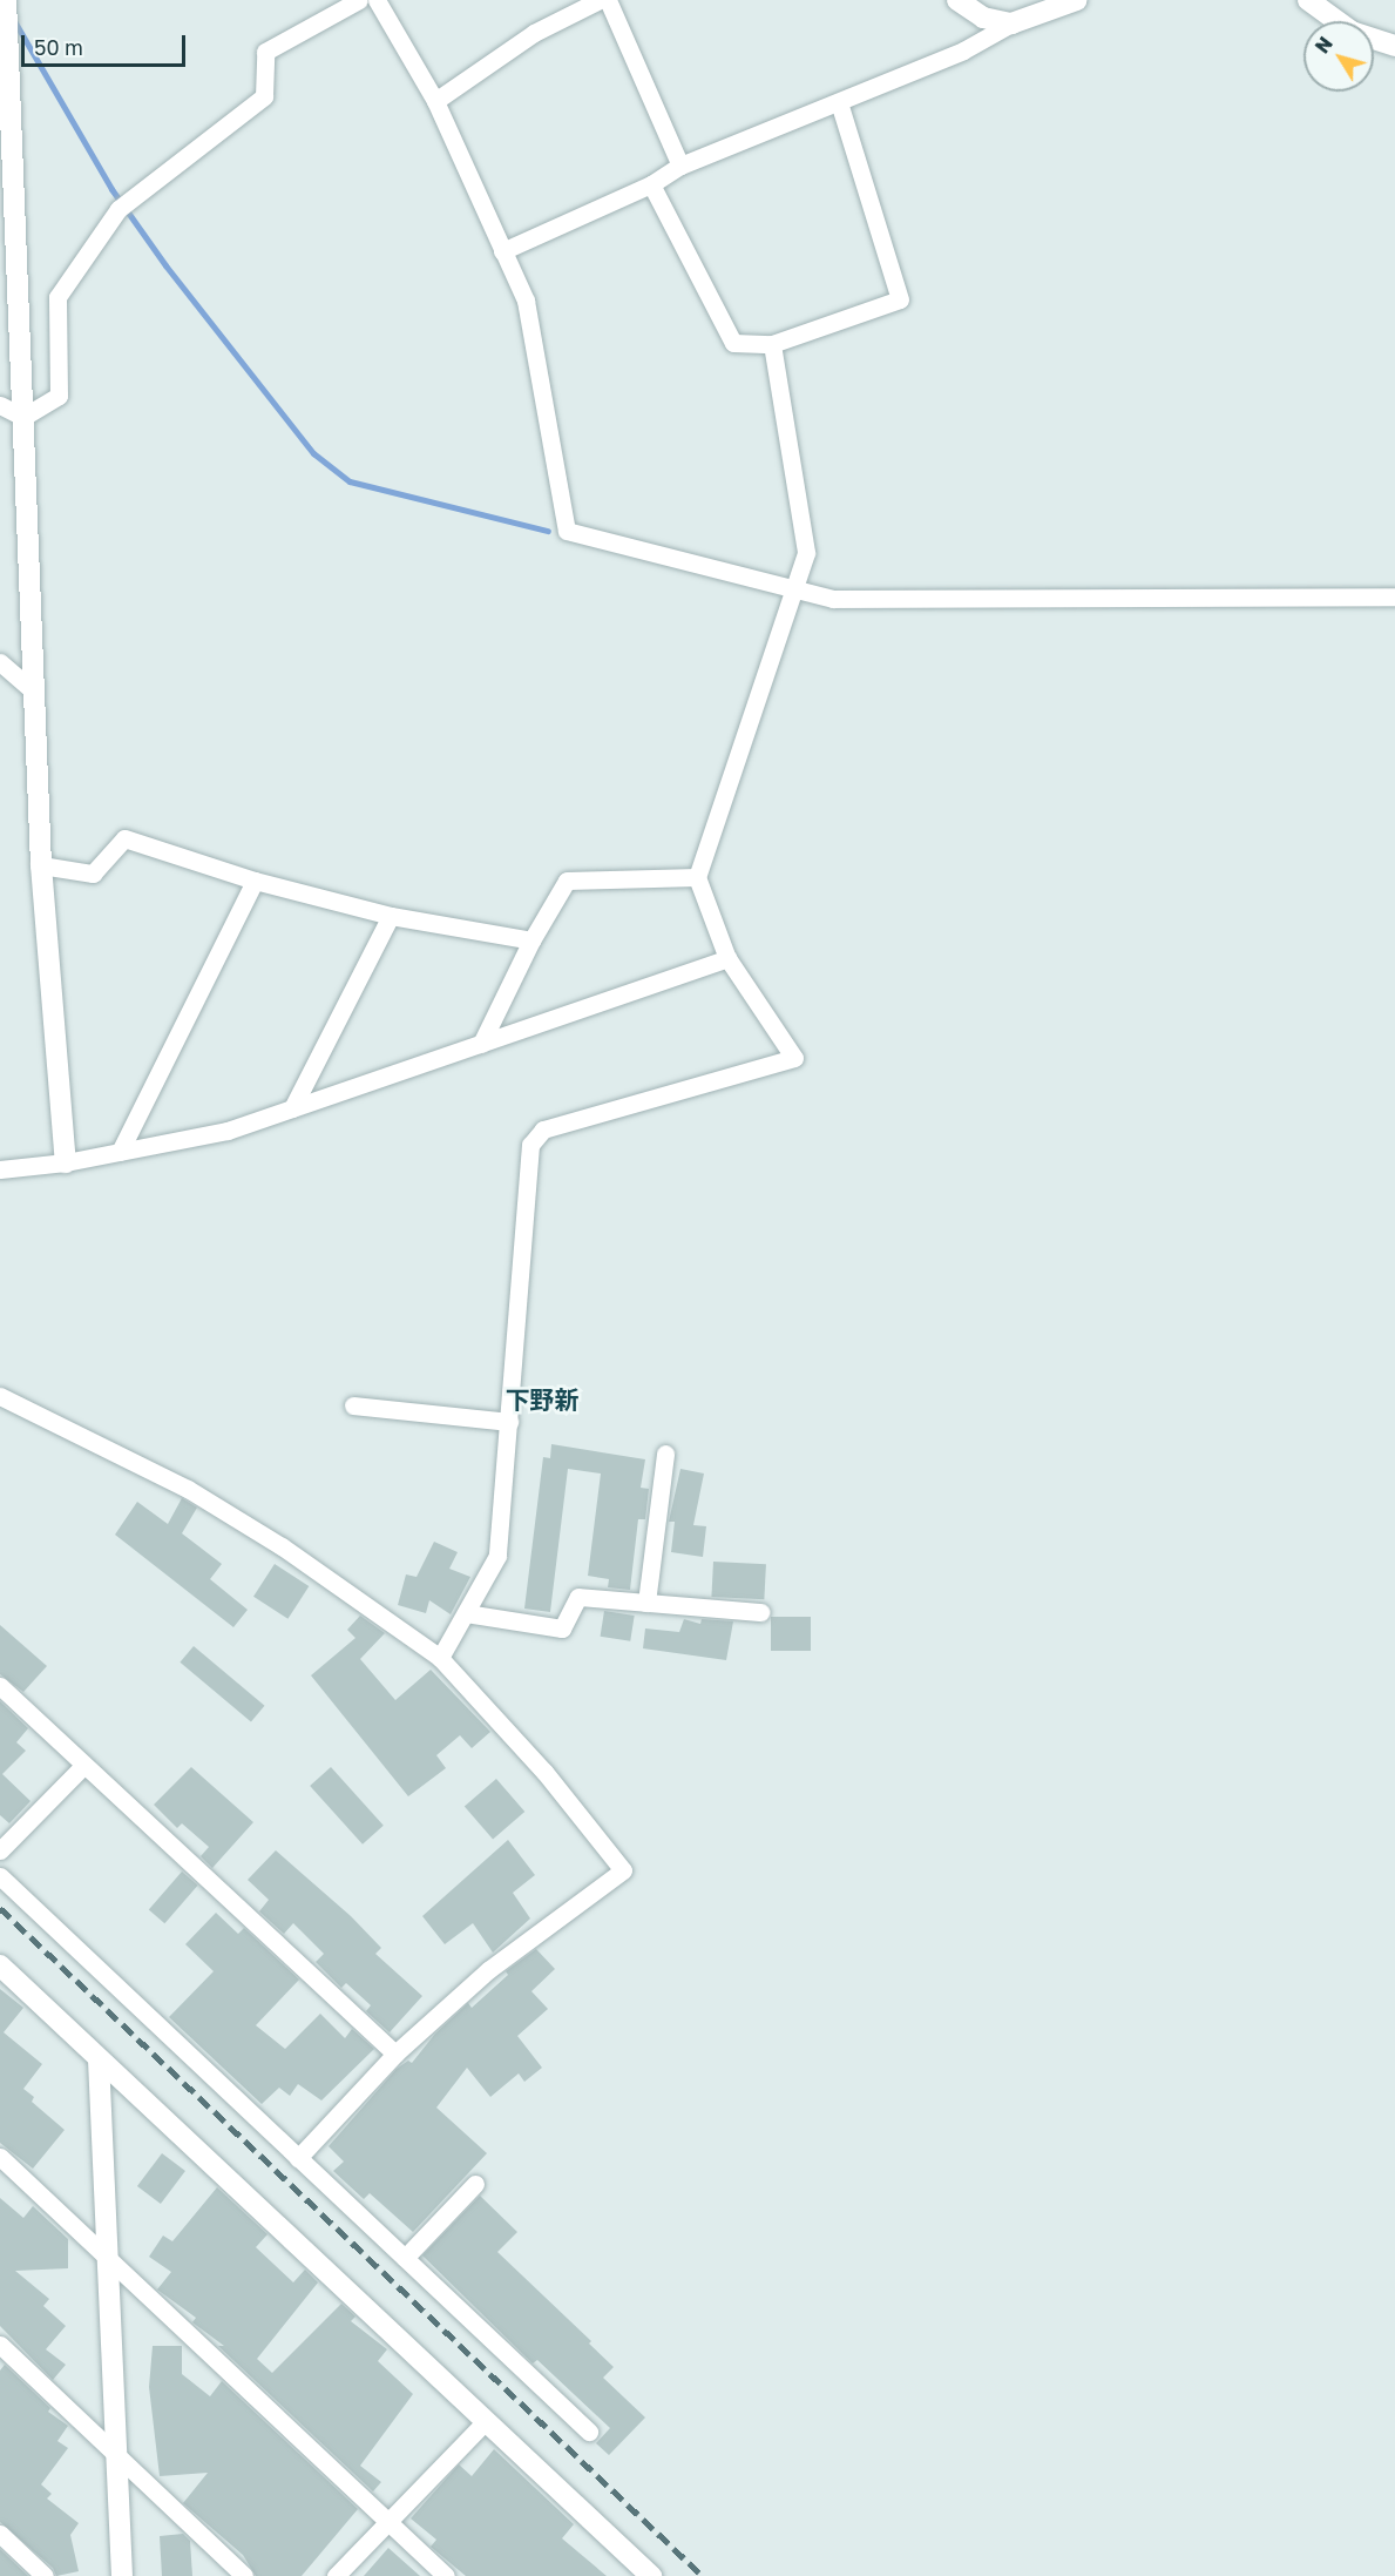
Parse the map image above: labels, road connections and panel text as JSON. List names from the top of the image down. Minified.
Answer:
{"districts":["下野新"],"scale_bar":"50 m","north":"top left"}
